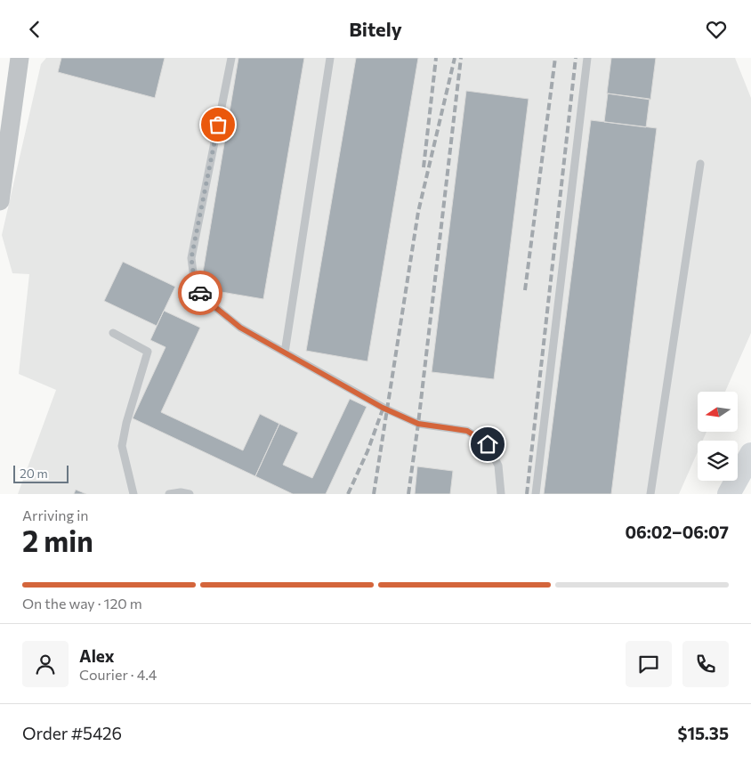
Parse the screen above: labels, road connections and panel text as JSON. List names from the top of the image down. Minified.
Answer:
{"scale_bar":"20 m","north":"left","page":{"header":"Bitely","scale":"20 m","heading":["2 min","Arriving in","06:02–06:07"],"panel":["Alex","Courier · 4.4","Order #5426","$15.35"],"bar":"On the way · 120 m"}}
